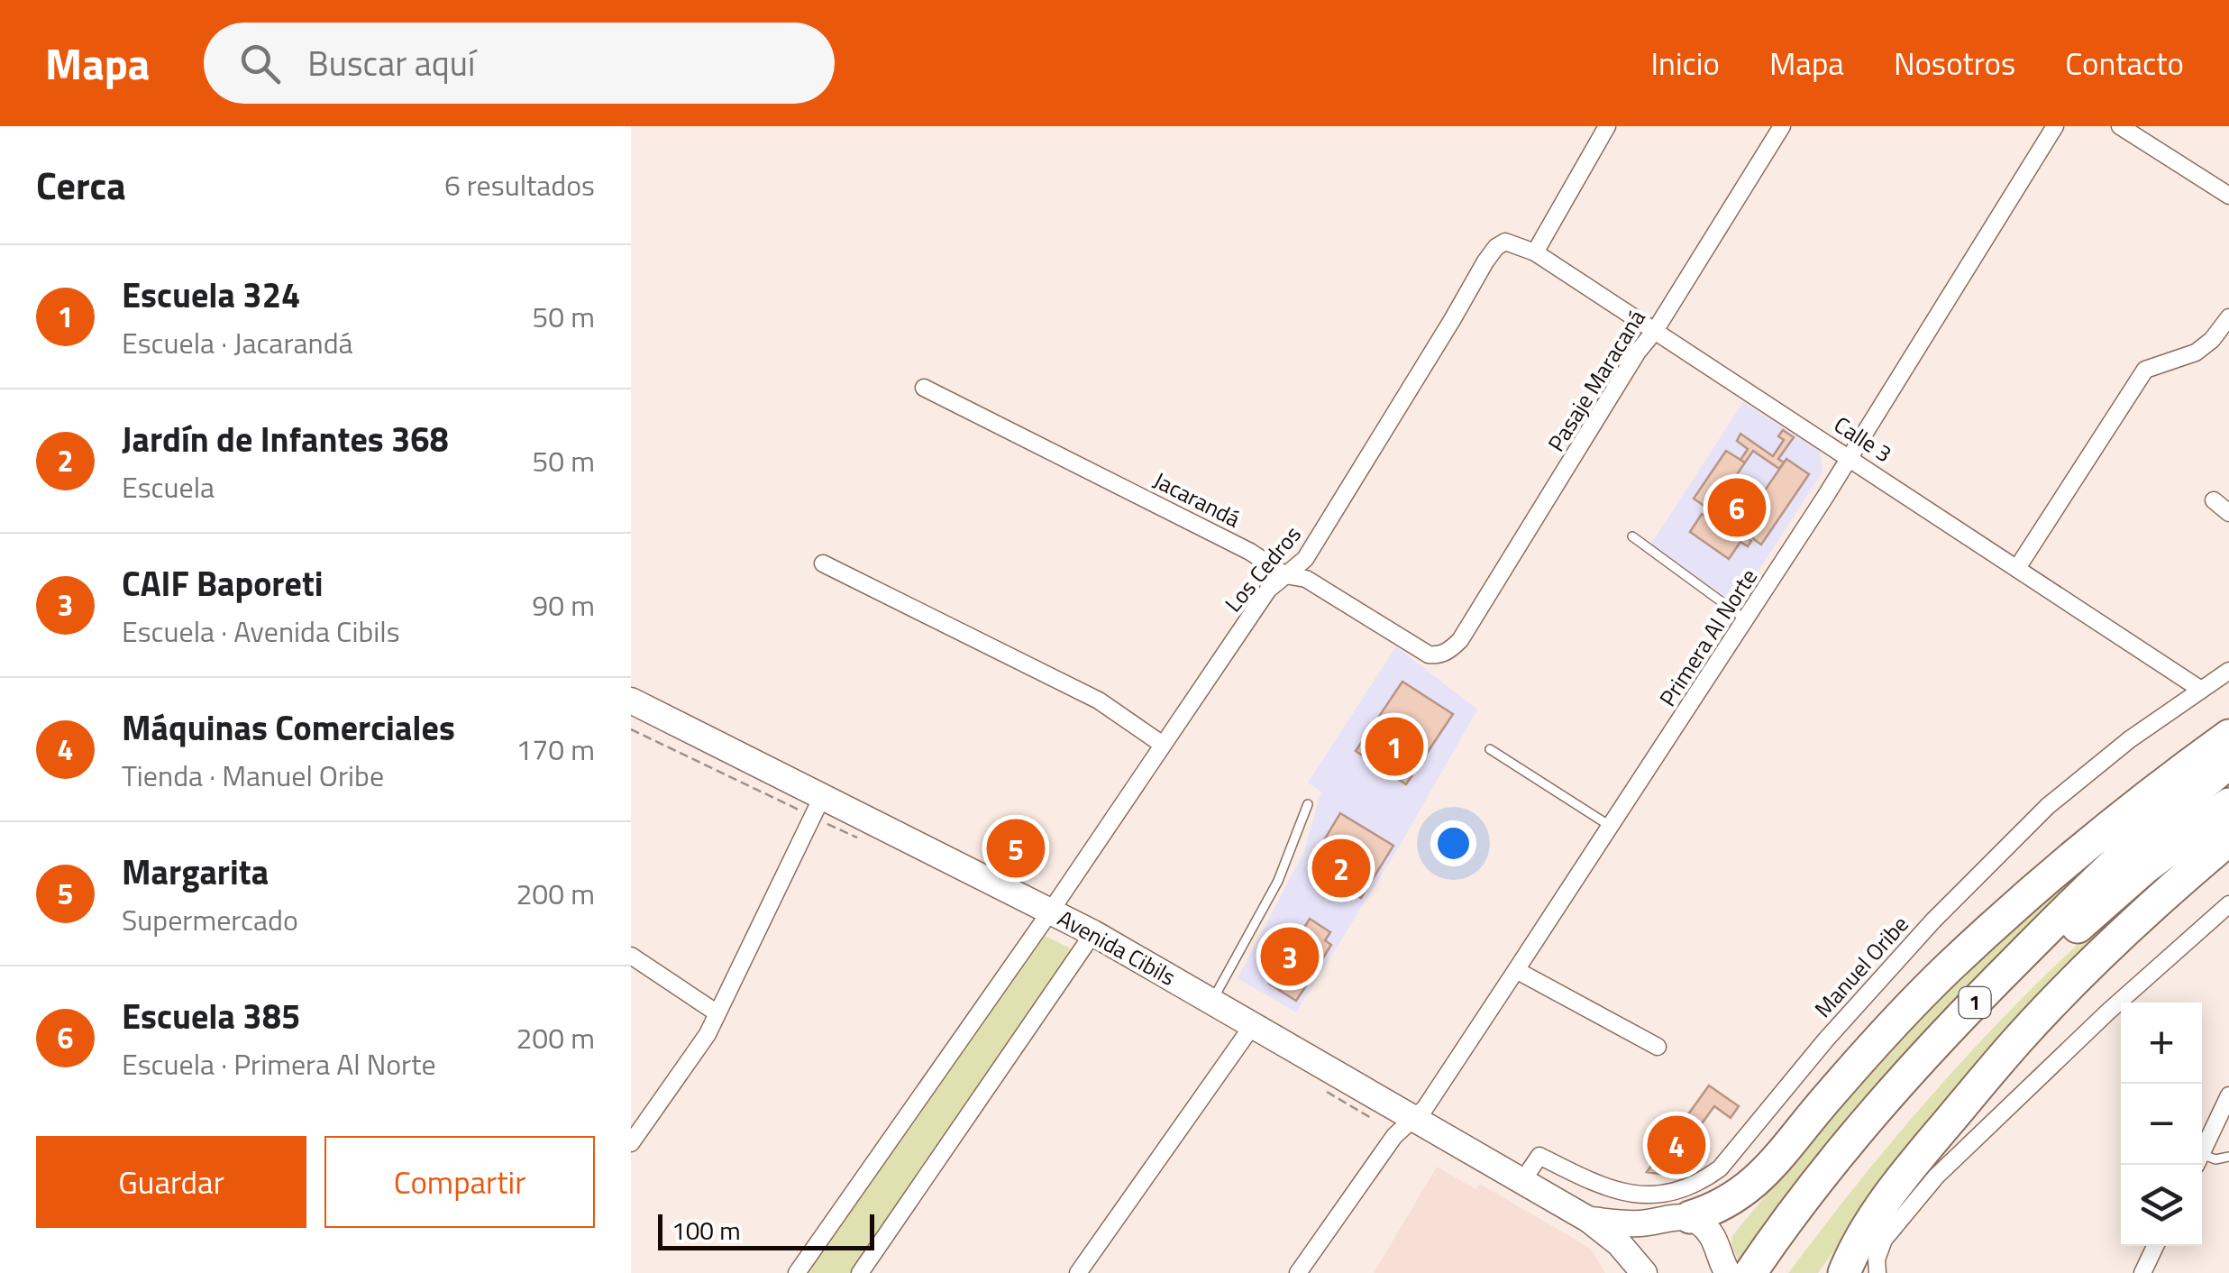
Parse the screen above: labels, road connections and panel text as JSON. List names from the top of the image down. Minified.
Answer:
{"streets":{"highway":["1"],"street":["Pasaje Maracaná","Calle 3","Jacarandá","Los Cedros","Primera Al Norte","Avenida Cibils","Manuel Oribe"]},"crossings":[["Pasaje Maracaná","Calle 3"],["Pasaje Maracaná","Jacarandá"],["Calle 3","Los Cedros"],["Calle 3","Primera Al Norte"],["Calle 3","Manuel Oribe"],["Jacarandá","Los Cedros"],["Los Cedros","Avenida Cibils"],["Primera Al Norte","Avenida Cibils"],["Avenida Cibils","Manuel Oribe"]],"scale_bar":"100 m","page":{"header":"Mapa","search":"Buscar aquí","nav":["Inicio","Mapa","Nosotros","Contacto"],"heading":["Cerca","6 resultados"],"list":[{"mark":"1","name":"Escuela 324","note":"Escuela · Jacarandá","value":"50 m"},{"mark":"2","name":"Jardín de Infantes 368","note":"Escuela","value":"50 m"},{"mark":"3","name":"CAIF Baporeti","note":"Escuela · Avenida Cibils","value":"90 m"},{"mark":"4","name":"Máquinas Comerciales","note":"Tienda · Manuel Oribe","value":"170 m"},{"mark":"5","name":"Margarita","note":"Supermercado","value":"200 m"},{"mark":"6","name":"Escuela 385","note":"Escuela · Primera Al Norte","value":"200 m"}],"pins":["6","1","5","2","3","4"],"map_buttons":["+","−"],"buttons":["Guardar","Compartir"],"scale":"100 m"}}
